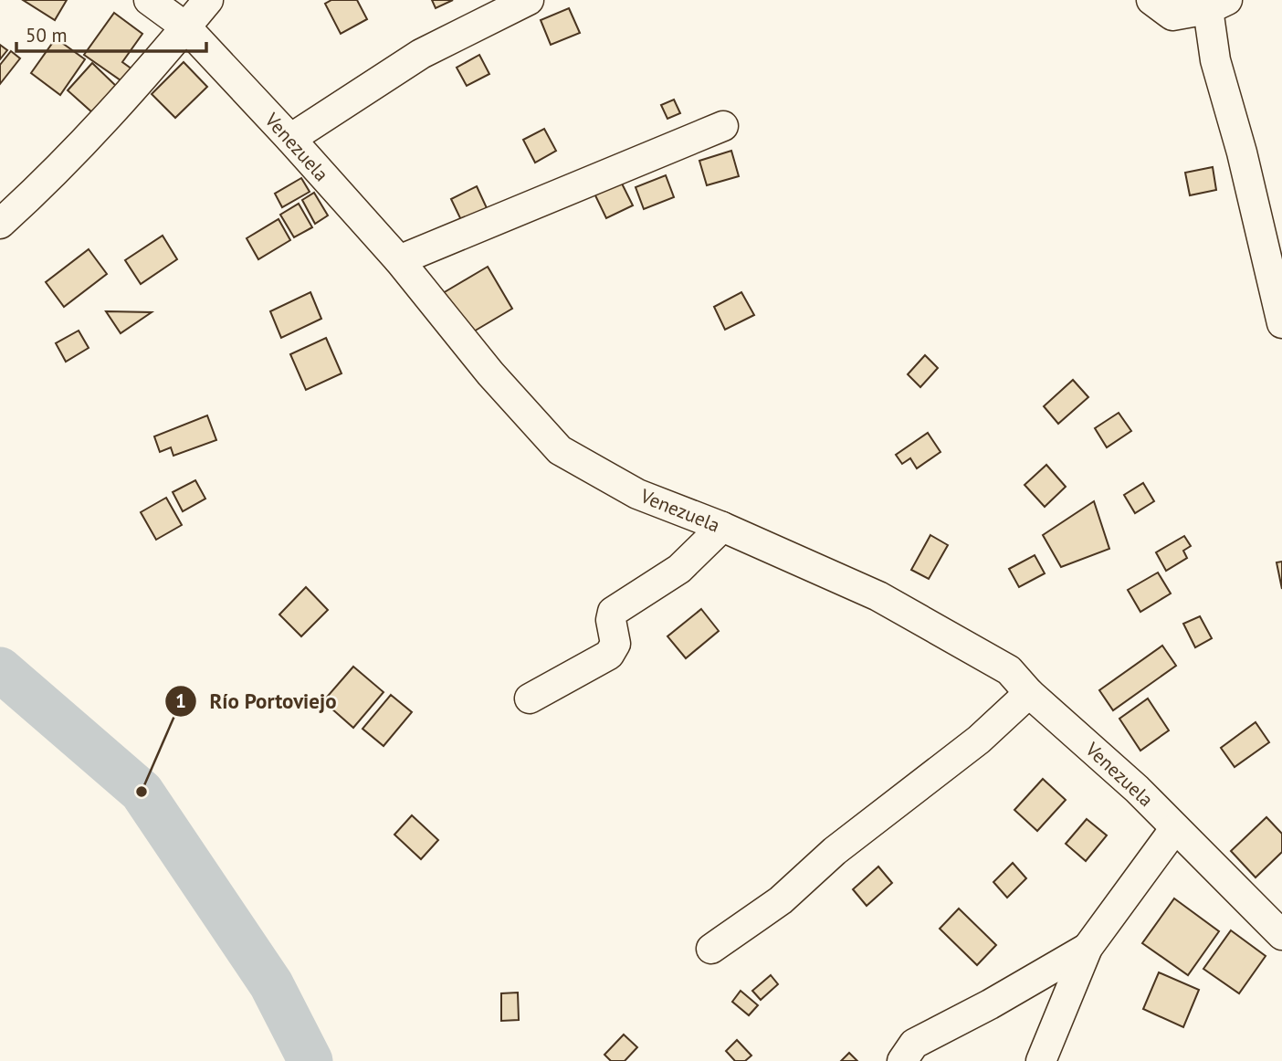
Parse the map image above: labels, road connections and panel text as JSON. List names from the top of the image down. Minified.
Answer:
{"streets":{"street":["Venezuela"]},"places":["Río Portoviejo"],"scale_bar":"50 m"}
